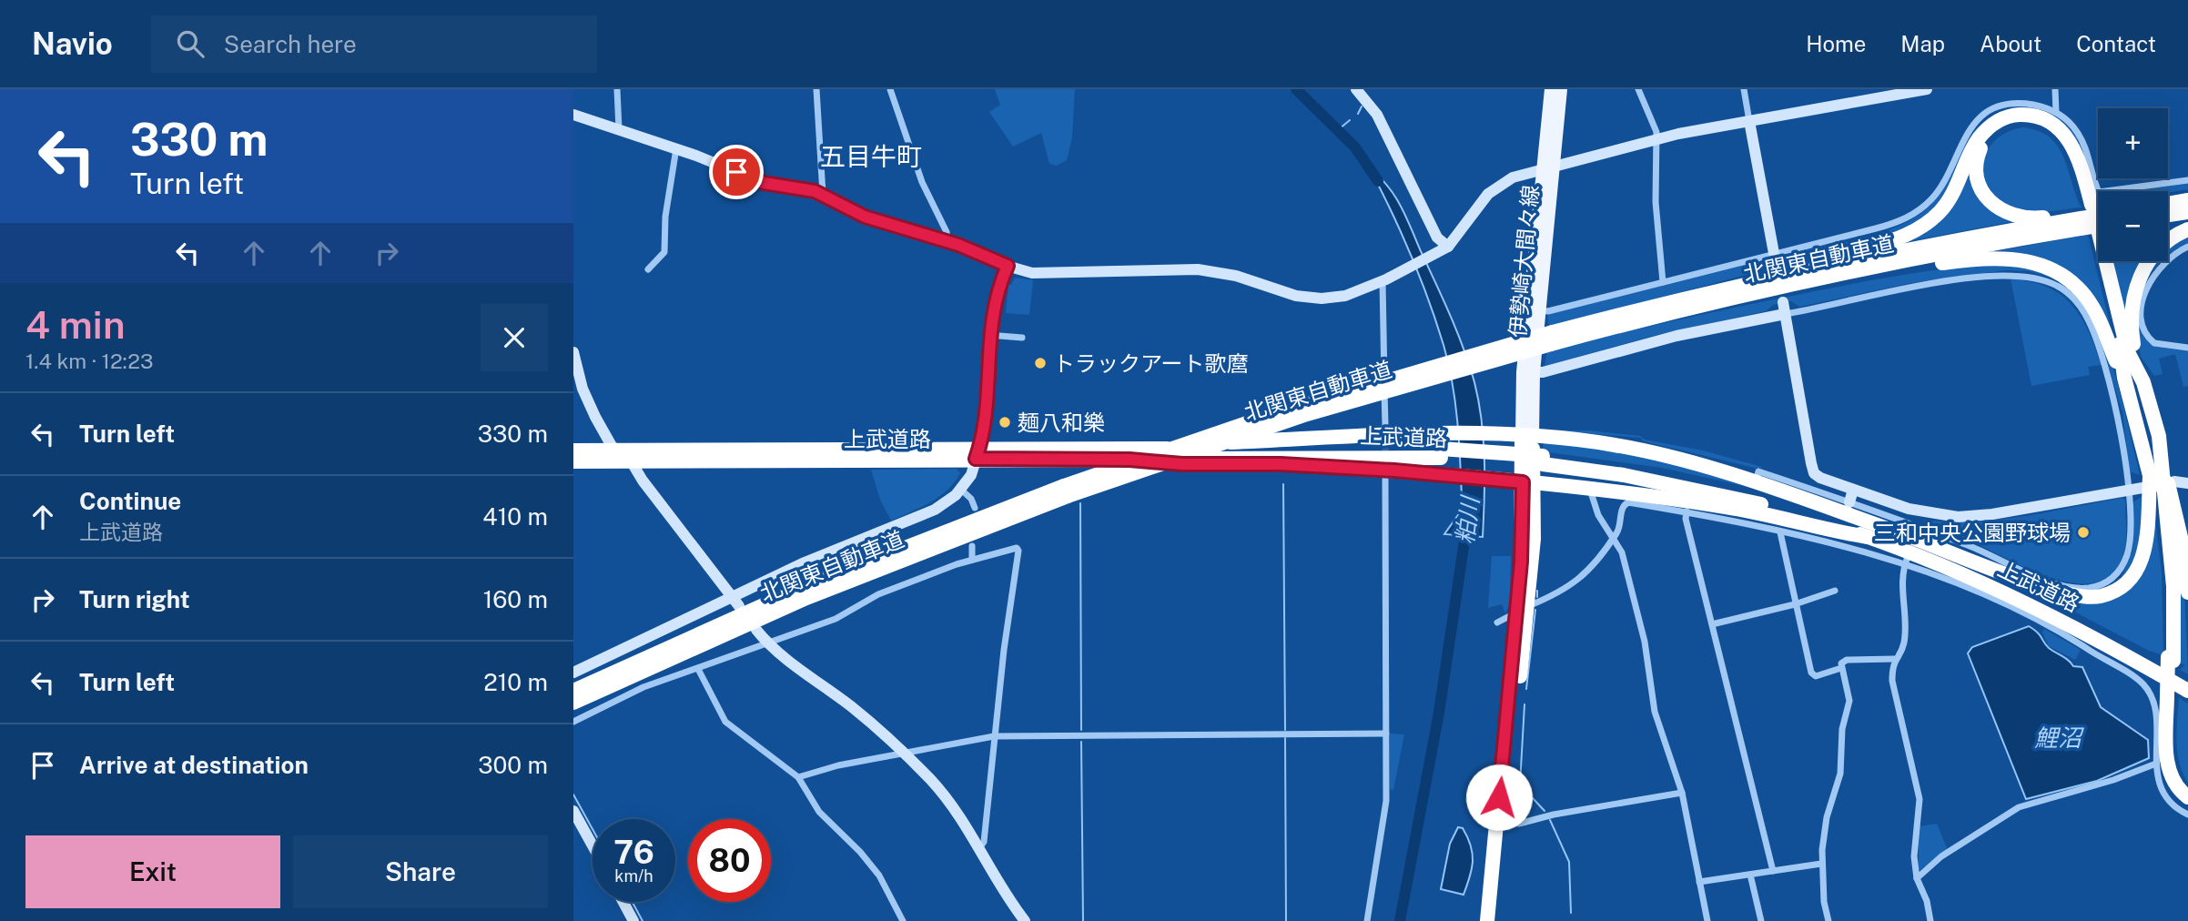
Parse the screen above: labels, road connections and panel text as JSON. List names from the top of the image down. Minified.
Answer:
{"streets":{"highway":["北関東自動車道","上武道路"],"main road":["伊勢崎大間々線"]},"districts":["五目牛町"],"water":["粕川","鯉沼"],"places":["トラックアート歌麿","麺八和樂","三和中央公園野球場"],"page":{"header":"Navio","search":"Search here","nav":["Home","Map","About","Contact"],"turn":["330 m","Turn left"],"map_buttons":["+","−"],"heading":["4 min","1.4 km · 12:23"],"list":[{"name":"Turn left","value":"330 m"},{"name":"Continue","note":"上武道路","value":"410 m"},{"name":"Turn right","value":"160 m"},{"name":"Turn left","value":"210 m"},{"name":"Arrive at destination","value":"300 m"}],"speed":"76 km/h","limit":"80","buttons":["Exit","Share"]}}
